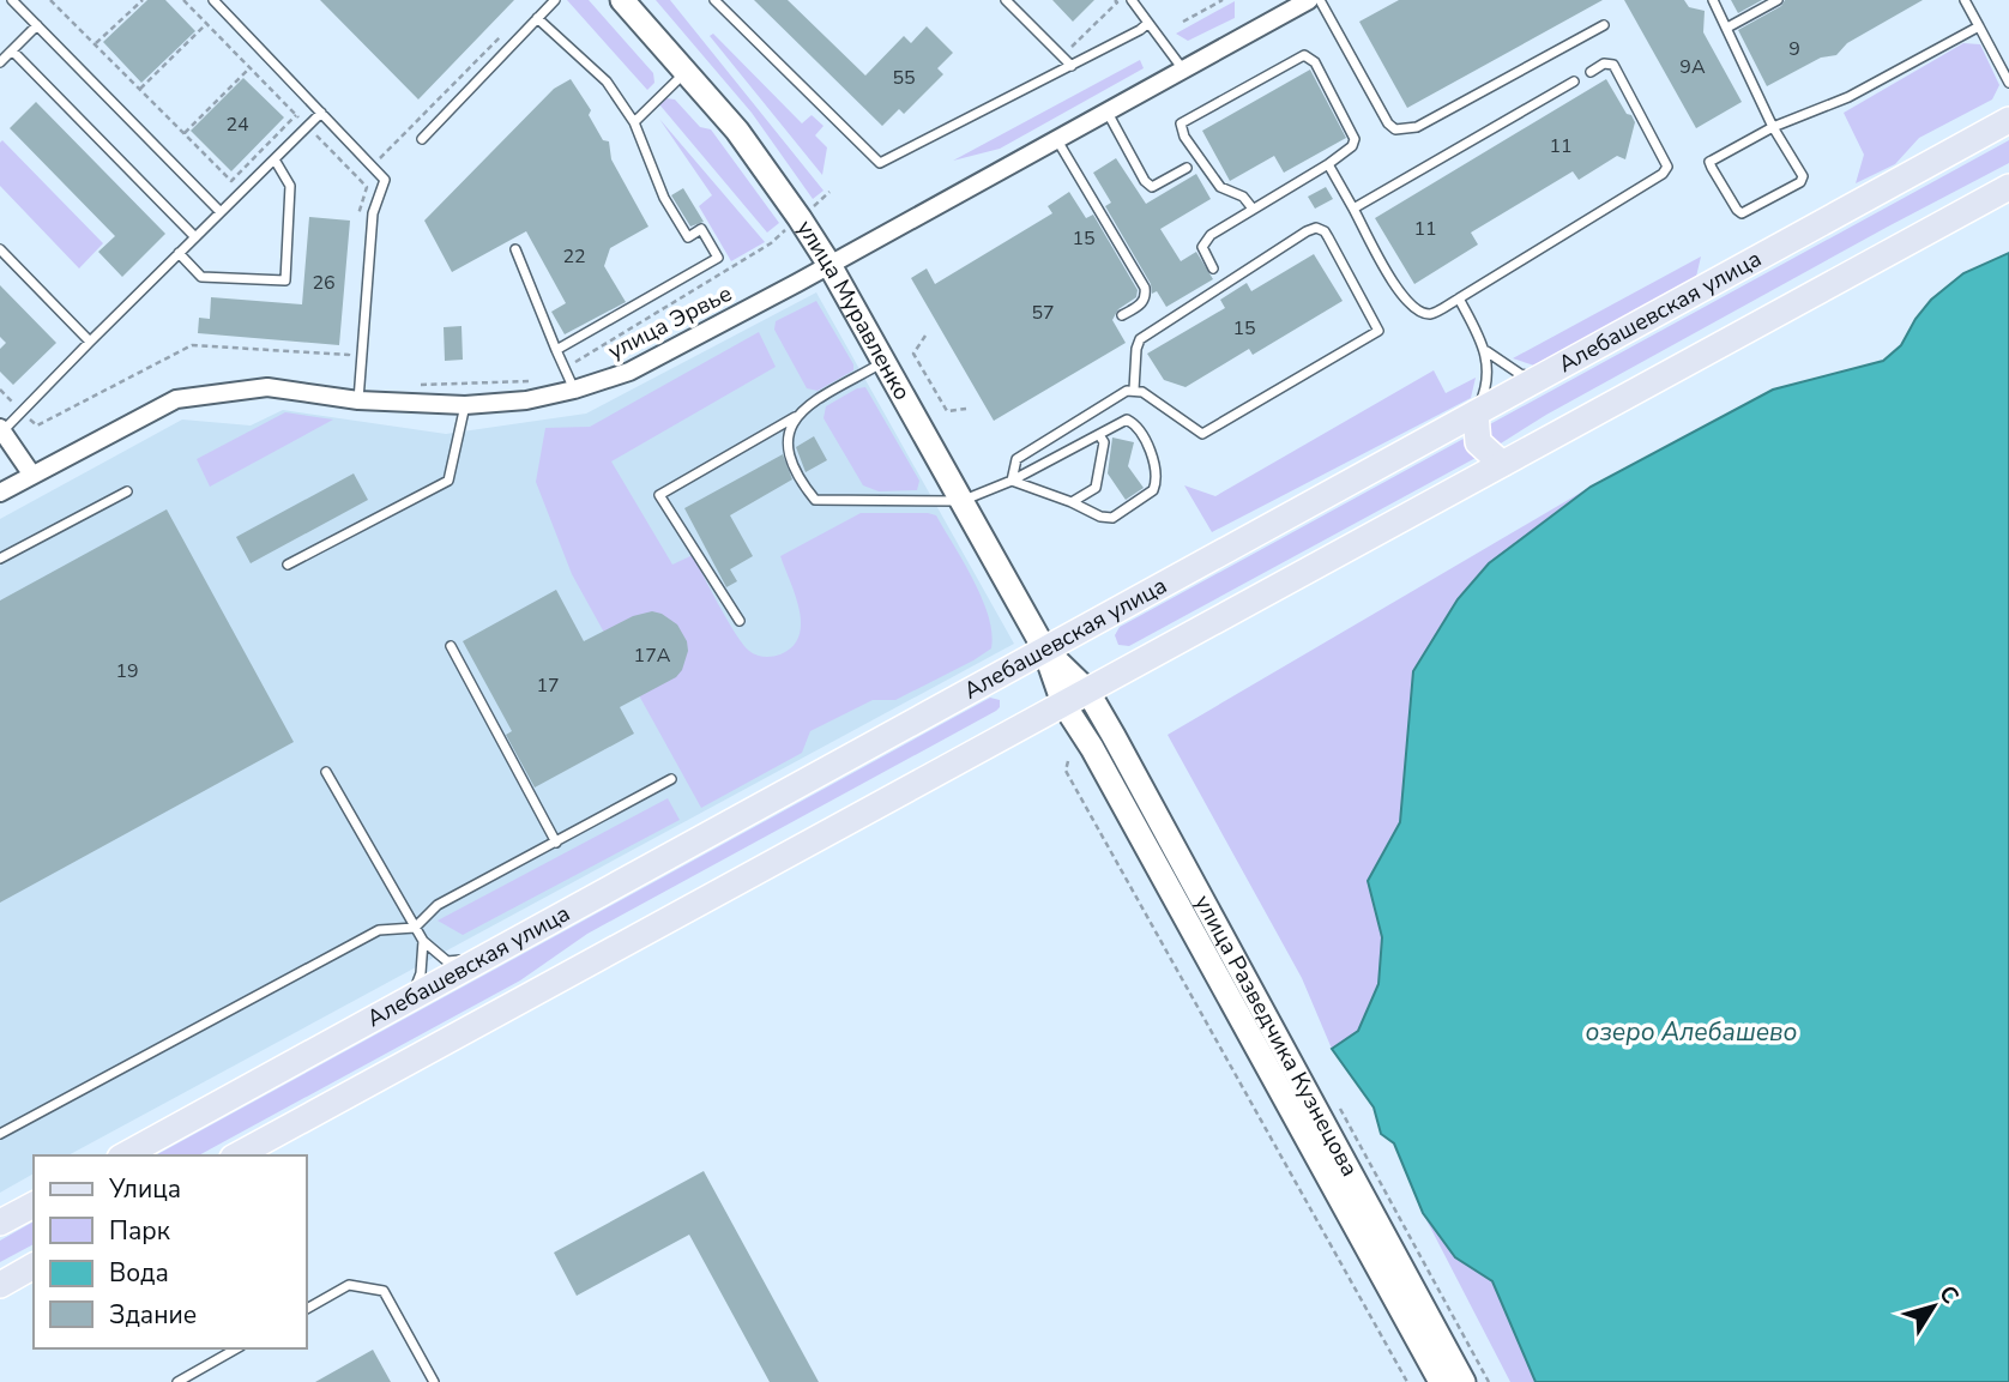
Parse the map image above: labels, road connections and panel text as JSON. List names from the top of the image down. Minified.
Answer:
{"streets":{"main road":["улица Муравленко","Алебашевская улица","улица Разведчика Кузнецова"],"street":["улица Эрвье"]},"crossings":[["улица Муравленко","Алебашевская улица"],["улица Муравленко","улица Эрвье"],["улица Муравленко","улица Разведчика Кузнецова"],["Алебашевская улица","улица Разведчика Кузнецова"]],"water":["озеро Алебашево"],"house_numbers":["9","9А","55","24","11","11","15","22","26","57","15","17А","19","17"],"legend":["Улица","Парк","Вода","Здание"],"north":"top right"}
